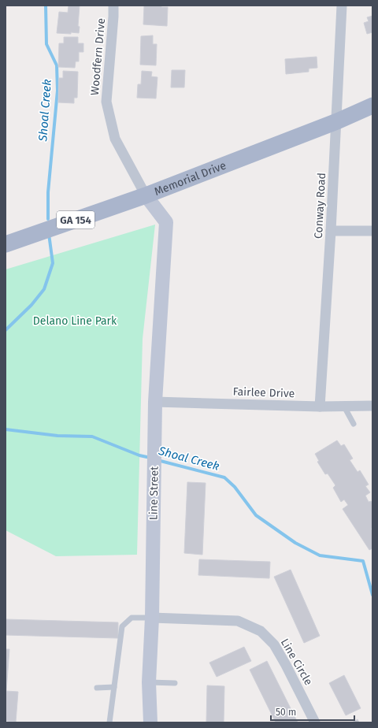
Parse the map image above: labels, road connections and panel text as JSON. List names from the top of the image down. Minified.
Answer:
{"streets":{"main road":["Memorial Drive","GA 154"],"street":["Woodfern Drive","Conway Road","Fairlee Drive","Line Street","Line Circle"]},"crossings":[["Woodfern Drive","Memorial Drive"],["Woodfern Drive","Line Street"],["Memorial Drive","Conway Road"],["Memorial Drive","Line Street"],["Conway Road","Fairlee Drive"],["Fairlee Drive","Line Street"],["Line Street","Line Circle"]],"water":["Shoal Creek"],"parks":["Delano Line Park"],"scale_bar":"50 m"}
